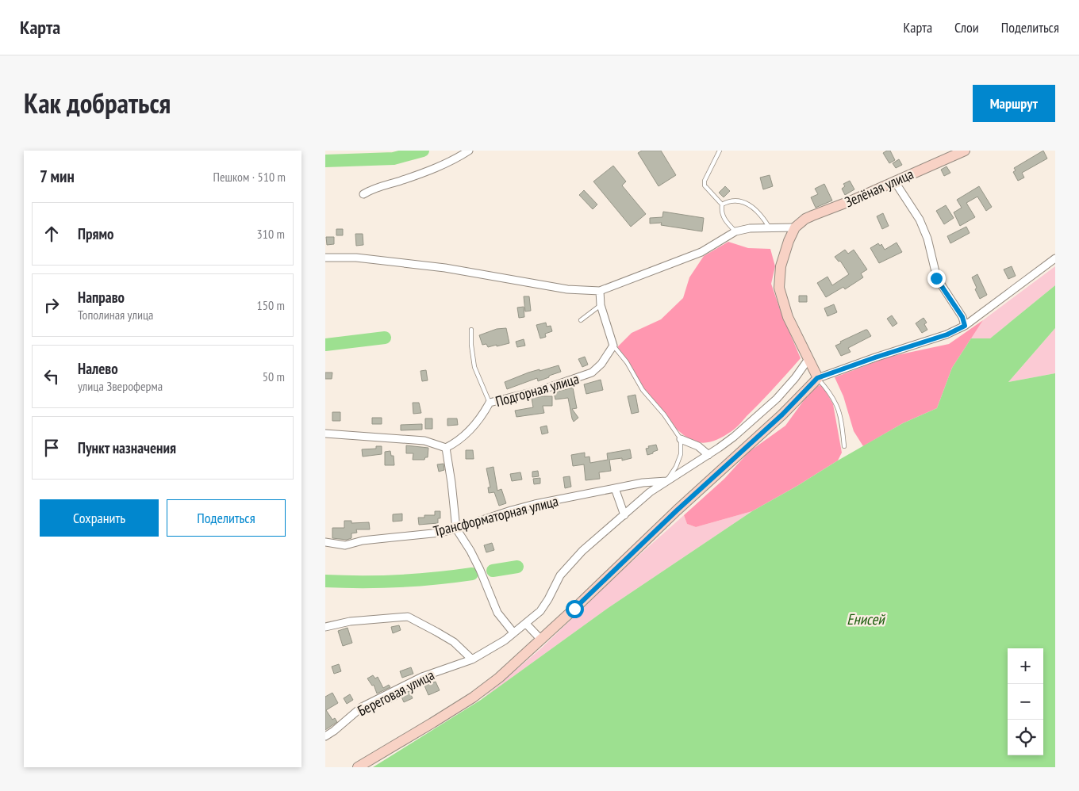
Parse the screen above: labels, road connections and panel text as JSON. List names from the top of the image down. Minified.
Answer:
{"streets":{"street":["Зелёная улица","Подгорная улица","Трансформаторная улица","Береговая улица"]},"crossings":[["Трансформаторная улица","Береговая улица"]],"water":["Енисей"],"page":{"header":"Карта","nav":["Карта","Слои","Поделиться"],"title":"Как добраться","buttons":["Маршрут",["Сохранить","Поделиться"]],"heading":["7 мин","Пешком · 510 m"],"list":[["Прямо","310 m"],["Направо","Тополиная улица","150 m"],["Налево","улица Звероферма","50 m"],"Пункт назначения"],"map_buttons":["+","−"]}}
